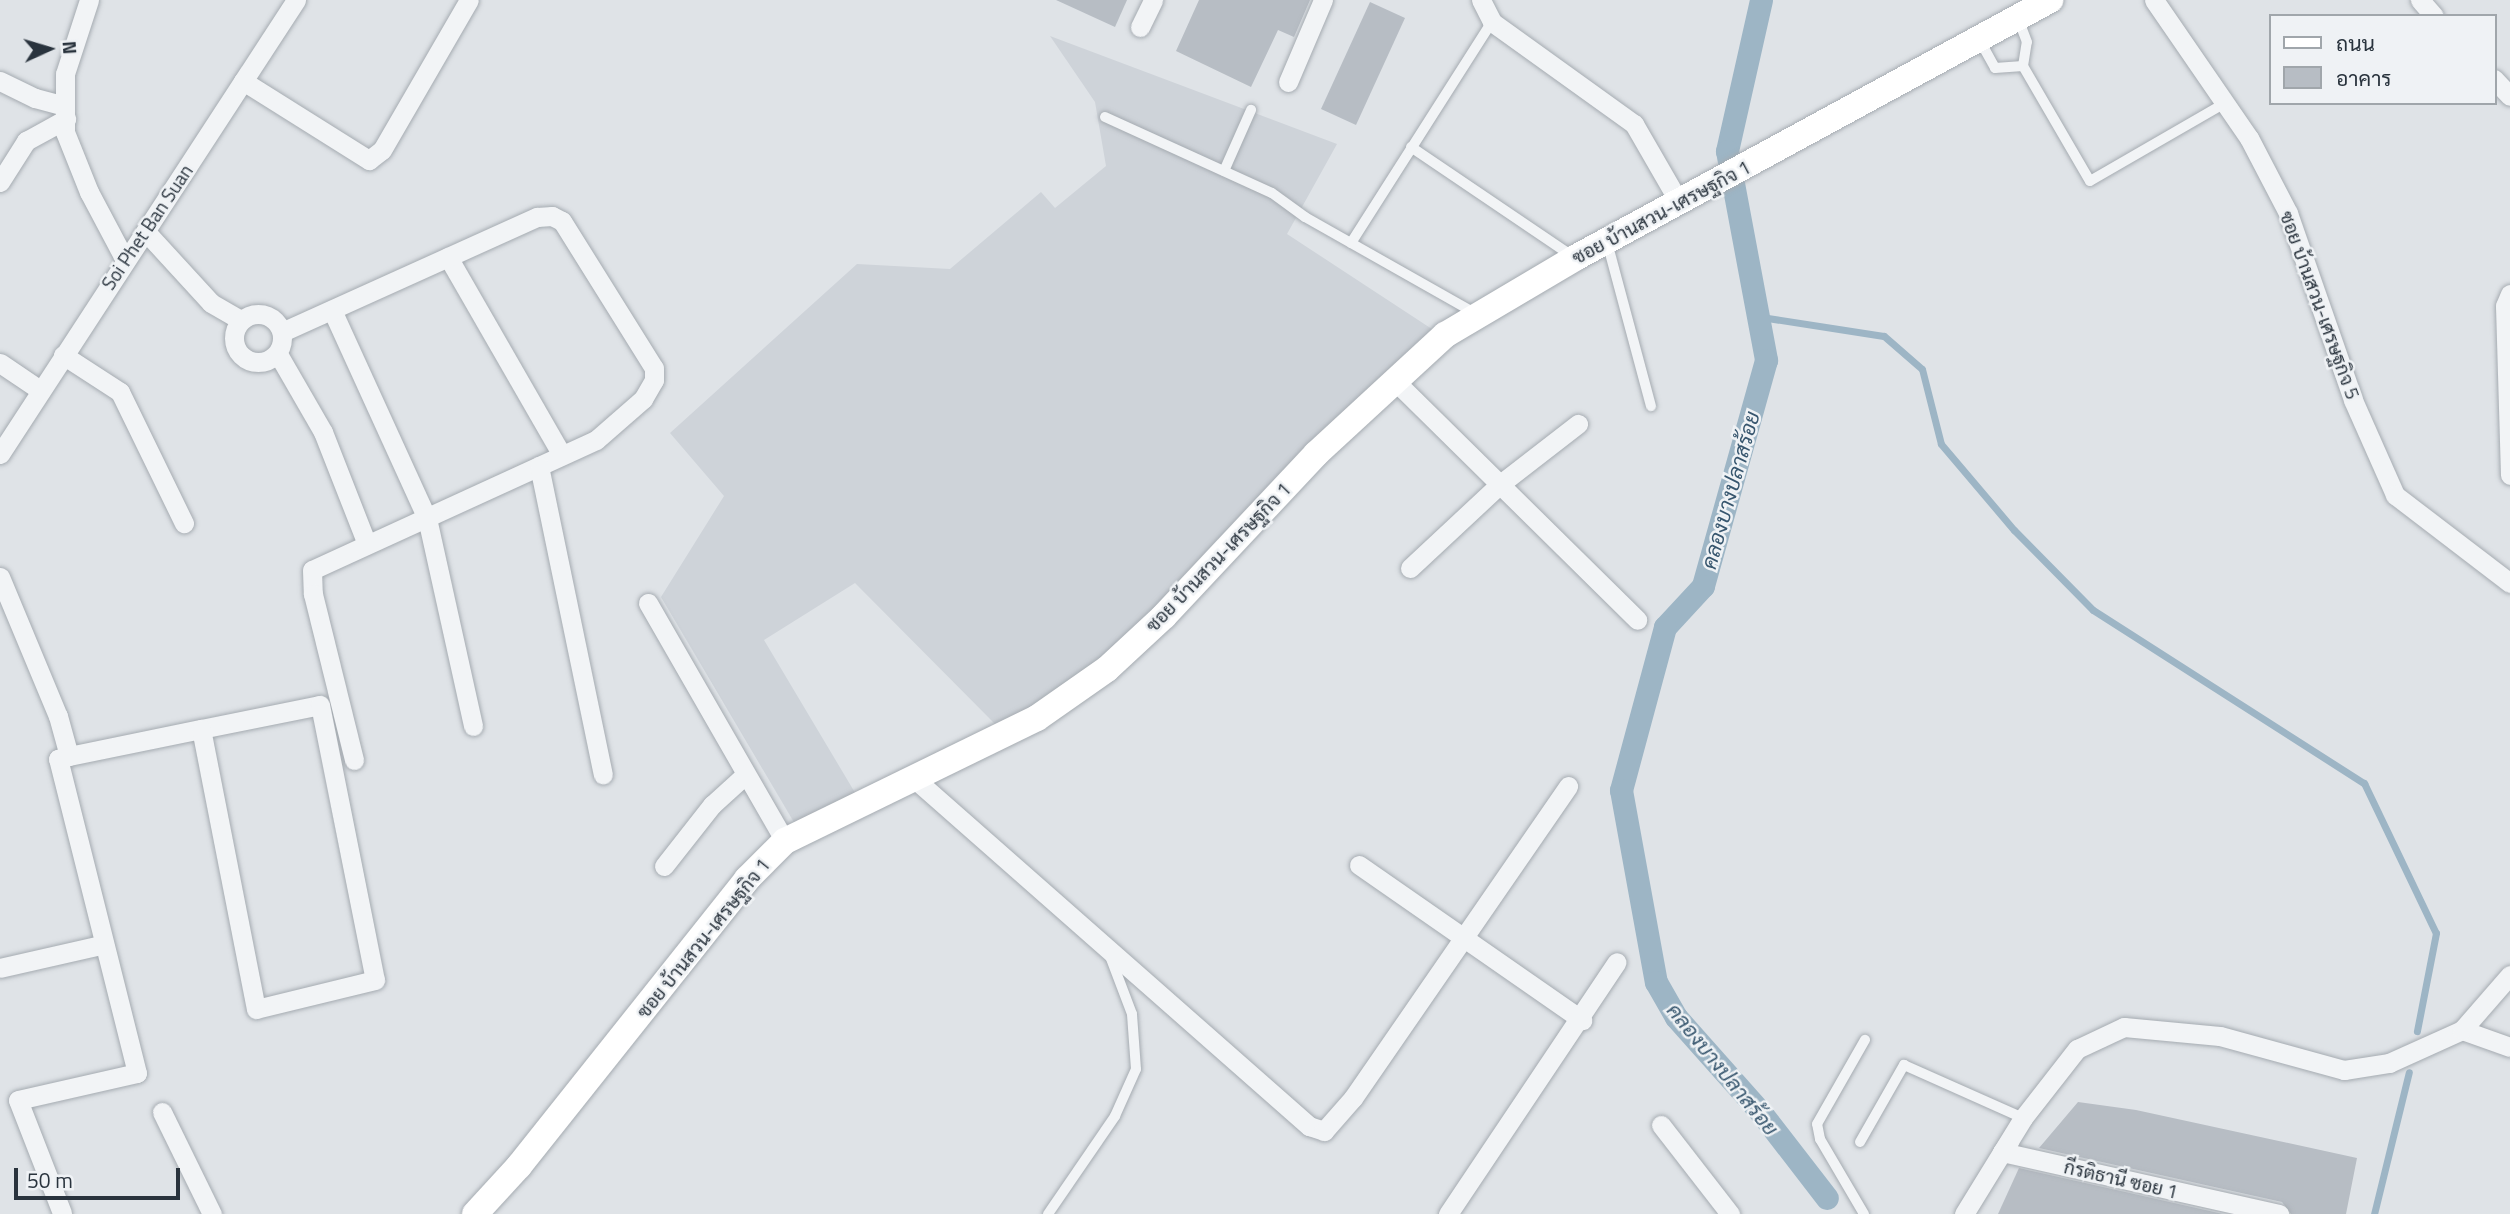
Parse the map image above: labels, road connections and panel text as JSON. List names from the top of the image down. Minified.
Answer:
{"streets":{"street":["ซอย บ้านสวน-เศรษฐกิจ 1","Soi Phet Ban Suan","ซอย บ้านสวน-เศรษฐกิจ 5","กีรติธานี ซอย 1"]},"water":["คลองบางปลาสร้อย"],"legend":["ถนน","อาคาร"],"scale_bar":"50 m","north":"right"}
